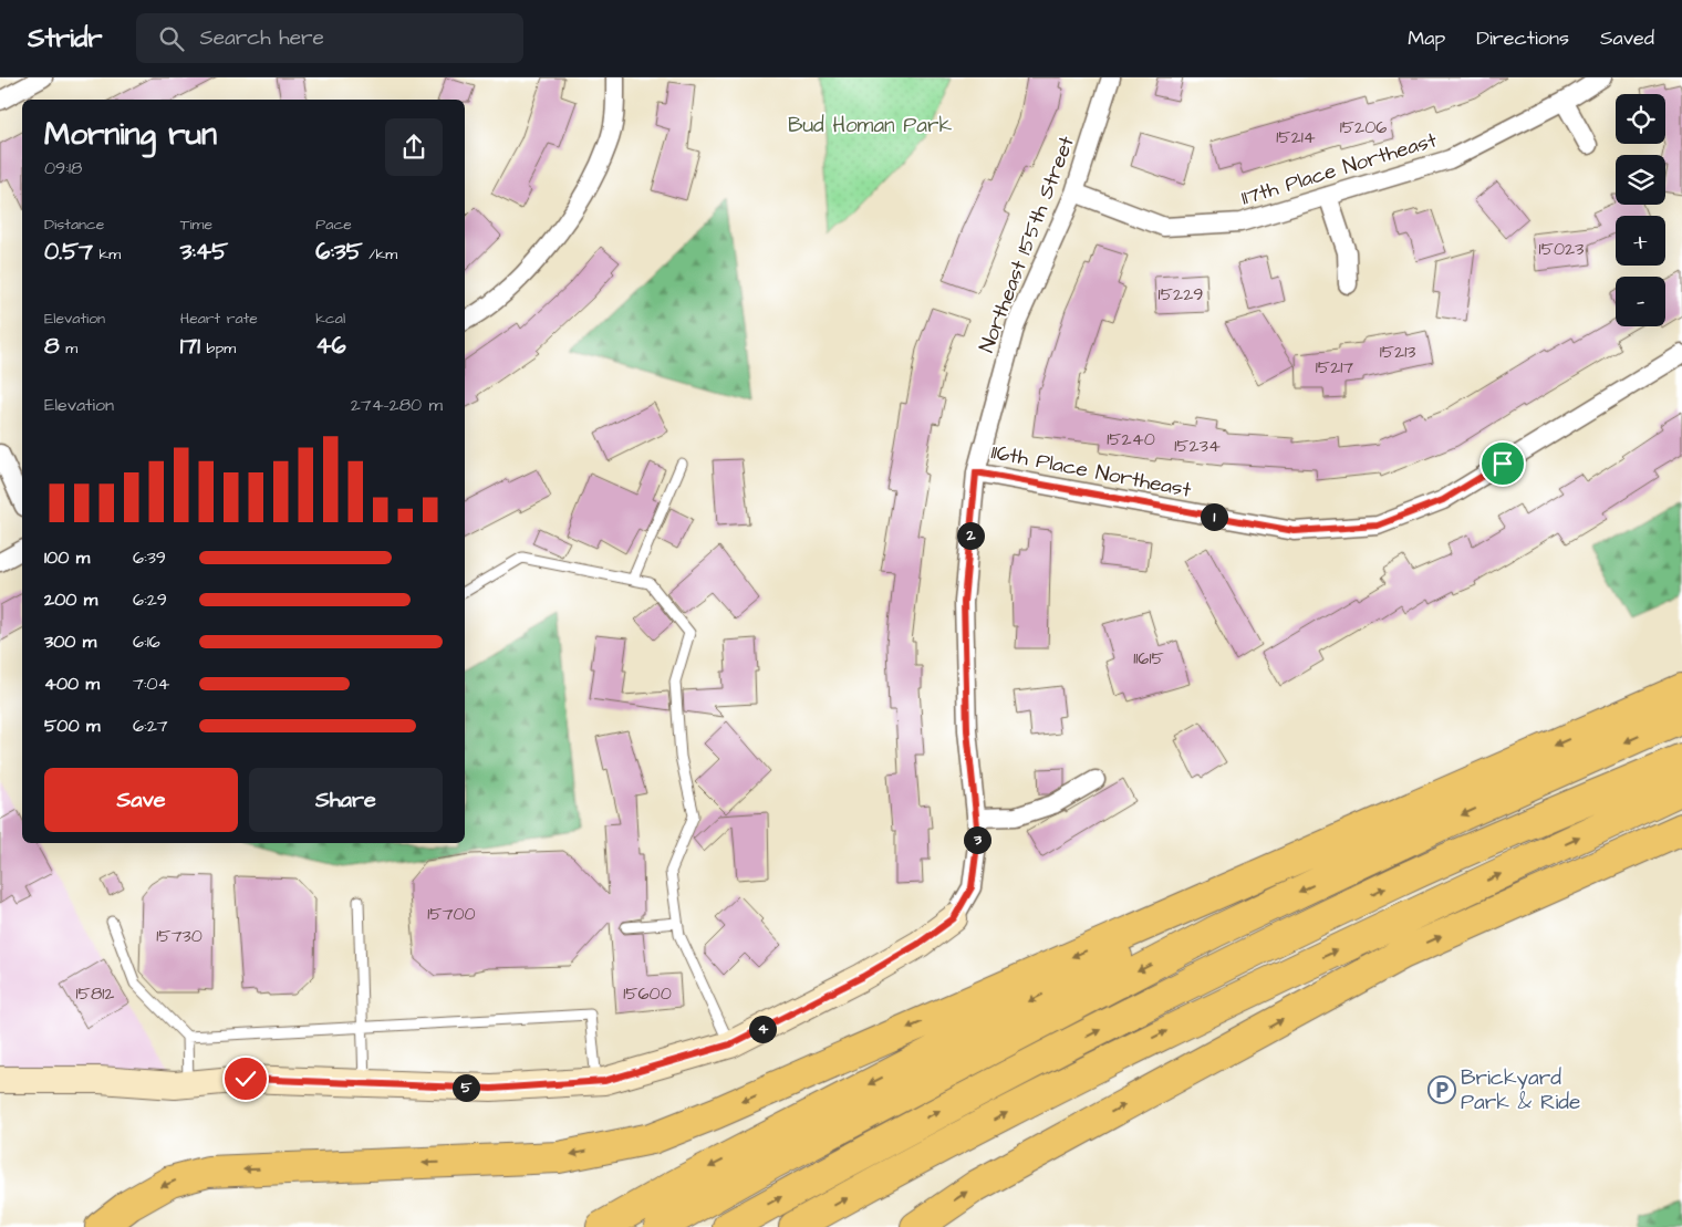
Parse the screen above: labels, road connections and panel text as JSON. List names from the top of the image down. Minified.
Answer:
{"streets":{"street":["117th Place Northeast","Northeast 155th Street","116th Place Northeast"]},"crossings":[["117th Place Northeast","Northeast 155th Street"],["Northeast 155th Street","116th Place Northeast"]],"parks":["Bud Homan Park"],"places":{"parking":["Brickyard Park & Ride"]},"house_numbers":["15206","15214","15023","15229","15213","15217","15240","15234","11615","15700","15730","15812","15600"],"page":{"header":"Stridr","search":"Search here","nav":["Map","Directions","Saved"],"map_buttons":["+","−"],"heading":["Morning run","09:18"],"stats":[["Distance","0.57 km"],["Time","3:45"],["Pace","6:35 /km"],["Elevation","8 m"],["Heart rate","171 bpm"],["kcal","46"]],"chart":["Elevation","274–280 m"],"pins":["1","2","3","4","5"],"list":[{"name":"100 m","note":"6:39"},{"name":"200 m","note":"6:29"},{"name":"300 m","note":"6:16"},{"name":"400 m","note":"7:04"},{"name":"500 m","note":"6:27"}],"buttons":["Save","Share"]}}
